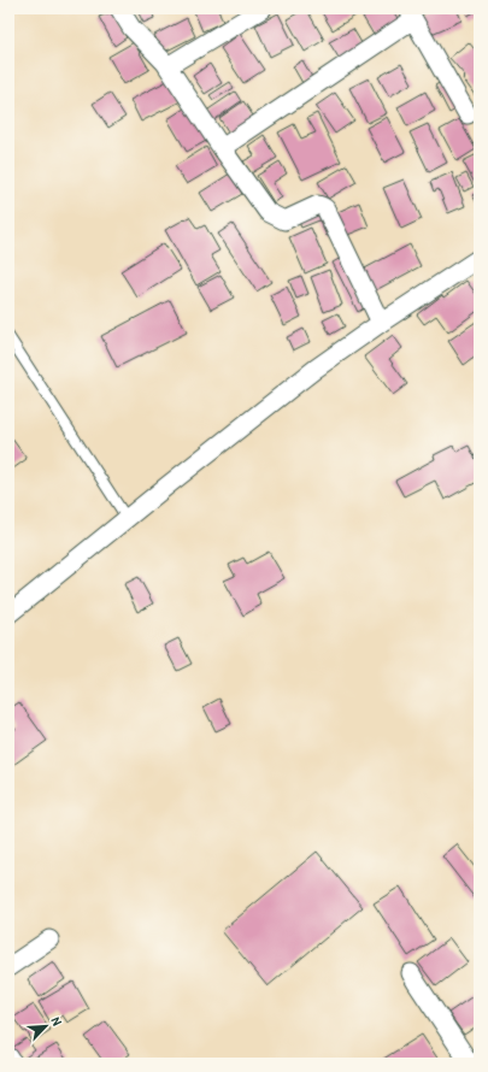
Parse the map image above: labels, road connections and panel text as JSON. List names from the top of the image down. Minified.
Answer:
{"north":"top right"}
